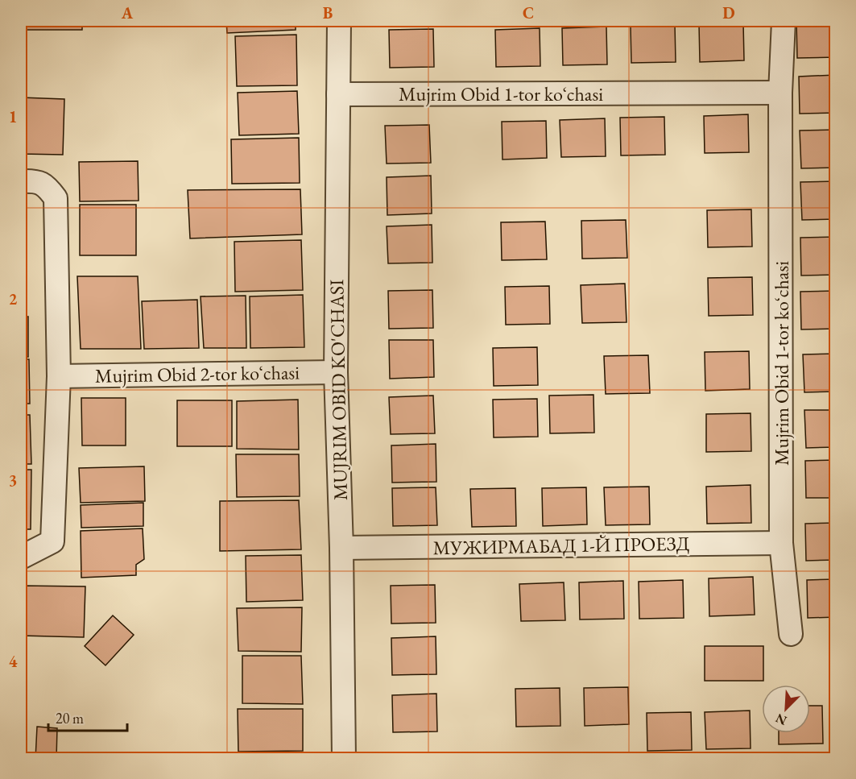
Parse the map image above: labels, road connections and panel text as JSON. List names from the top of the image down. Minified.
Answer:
{"streets":{"street":["Mujrim Obid 1-tor koʻchasi","Mujrim Obid 2-tor koʻchasi","MUJRIM OBID KO'CHASI","МУЖИРМАБАД 1-Й ПРОЕЗД"]},"crossings":[["Mujrim Obid 1-tor koʻchasi","MUJRIM OBID KO'CHASI"],["Mujrim Obid 1-tor koʻchasi","МУЖИРМАБАД 1-Й ПРОЕЗД"],["Mujrim Obid 2-tor koʻchasi","MUJRIM OBID KO'CHASI"],["MUJRIM OBID KO'CHASI","МУЖИРМАБАД 1-Й ПРОЕЗД"]],"scale_bar":"20 m","north":"bottom left","grid":{"columns":["A","B","C","D"],"rows":["1","2","3","4"]}}
